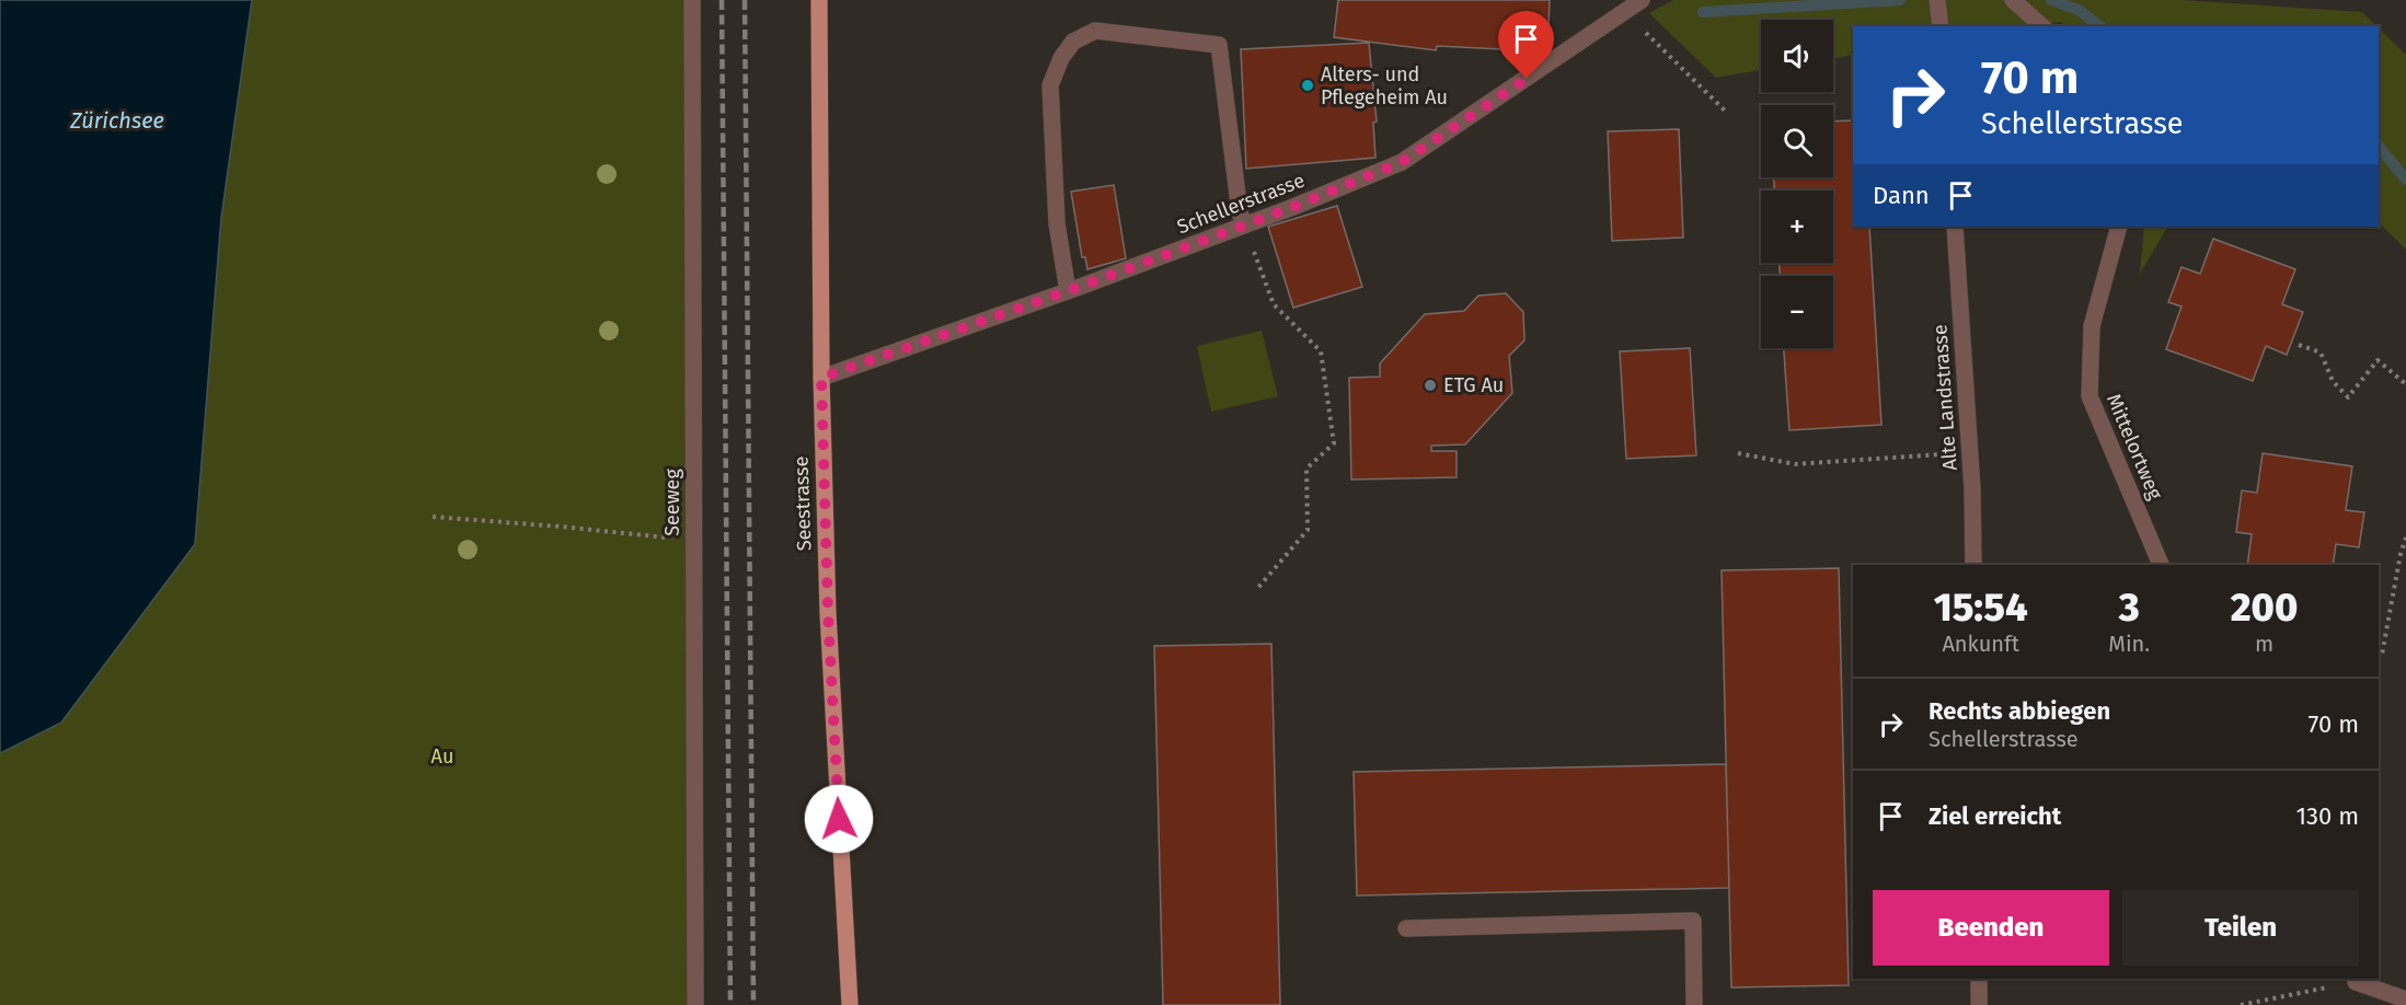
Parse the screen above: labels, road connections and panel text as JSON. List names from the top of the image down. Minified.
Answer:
{"streets":{"main road":["Seestrasse"],"street":["Schellerstrasse","Alte Landstrasse","Mittelortweg","Seeweg"]},"crossings":[["Schellerstrasse","Seestrasse"]],"water":["Zürichsee"],"parks":["Au"],"places":["Alters- und Pflegeheim Au","ETG Au"],"page":{"map_buttons":["+","−"],"turn":["70 m","Schellerstrasse"],"then":"Dann","eta":["15:54","Ankunft","3","Min.","200","m"],"list":[{"name":"Rechts abbiegen","note":"Schellerstrasse","value":"70 m"},{"name":"Ziel erreicht","value":"130 m"}],"buttons":["Beenden","Teilen"]}}
